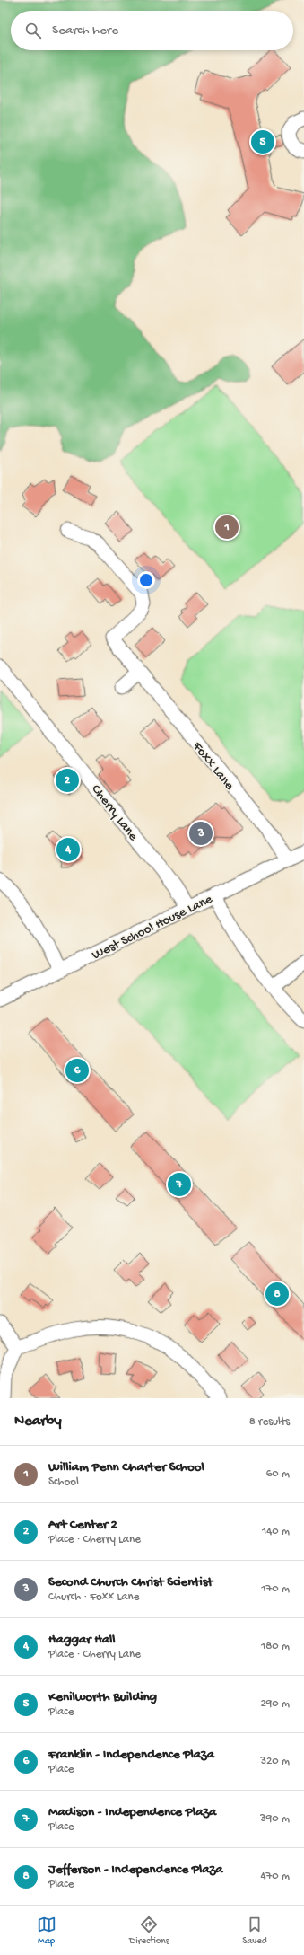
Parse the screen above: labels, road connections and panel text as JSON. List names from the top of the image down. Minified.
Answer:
{"streets":{"street":["Foxx Lane","Cherry Lane","West School House Lane"]},"crossings":[["Foxx Lane","West School House Lane"],["Cherry Lane","West School House Lane"]],"page":{"search":"Search here","pins":["5","1","2","3","4","6","7","8"],"heading":["Nearby","8 results"],"list":[{"mark":"1","name":"William Penn Charter School","note":"School","value":"60 m"},{"mark":"2","name":"Art Center 2","note":"Place · Cherry Lane","value":"140 m"},{"mark":"3","name":"Second Church Christ Scientist","note":"Church · Foxx Lane","value":"170 m"},{"mark":"4","name":"Haggar Hall","note":"Place · Cherry Lane","value":"180 m"},{"mark":"5","name":"Kenilworth Building","note":"Place","value":"290 m"},{"mark":"6","name":"Franklin - Independence Plaza","note":"Place","value":"320 m"},{"mark":"7","name":"Madison - Independence Plaza","note":"Place","value":"390 m"},{"mark":"8","name":"Jefferson - Independence Plaza","note":"Place","value":"470 m"}],"nav":["Map","Directions","Saved"]}}
